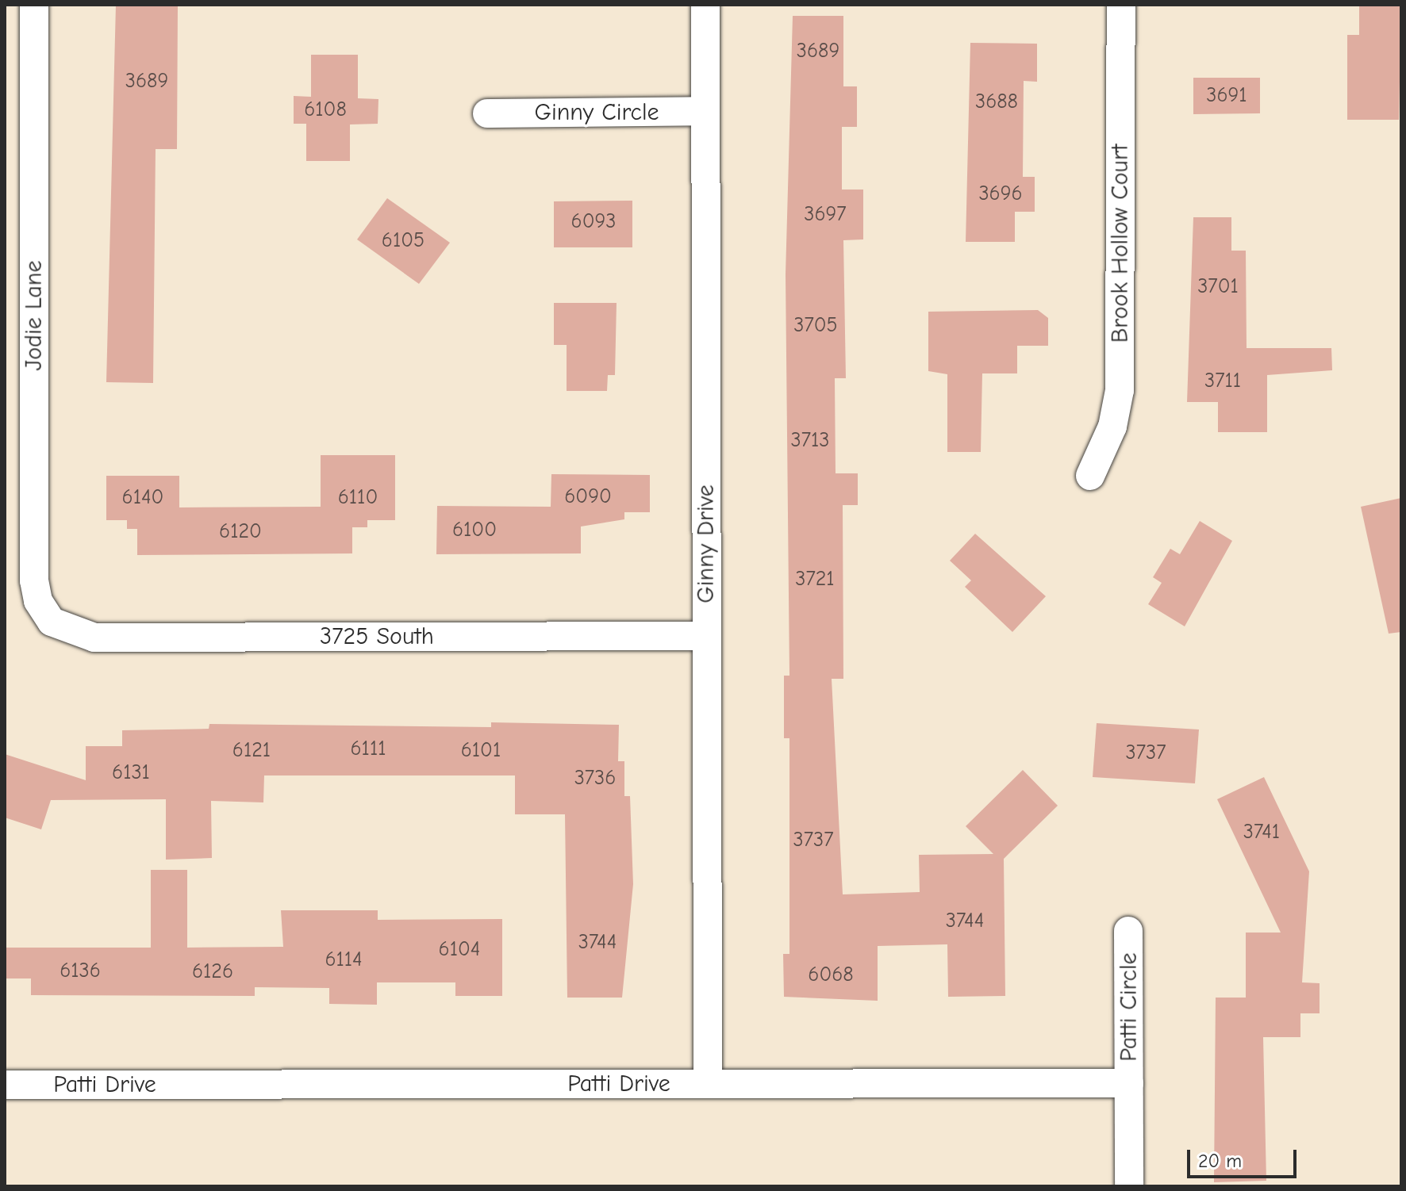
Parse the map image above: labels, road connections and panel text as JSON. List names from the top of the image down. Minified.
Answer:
{"streets":{"street":["Ginny Circle","Brook Hollow Court","Jodie Lane","Ginny Drive","3725 South","Patti Circle","Patti Drive"]},"crossings":[["Ginny Circle","Ginny Drive"],["Jodie Lane","3725 South"],["Ginny Drive","3725 South"],["Ginny Drive","Patti Drive"],["Patti Circle","Patti Drive"]],"house_numbers":["3689","3689","3691","3688","6108","3696","3697","6093","6105","3701","3705","3711","3713","6090","6140","6110","6100","6120","3721","6111","6121","6101","3737","6131","3736","3741","3737","3744","3744","6104","6114","6136","6126","6068"],"scale_bar":"20 m"}
